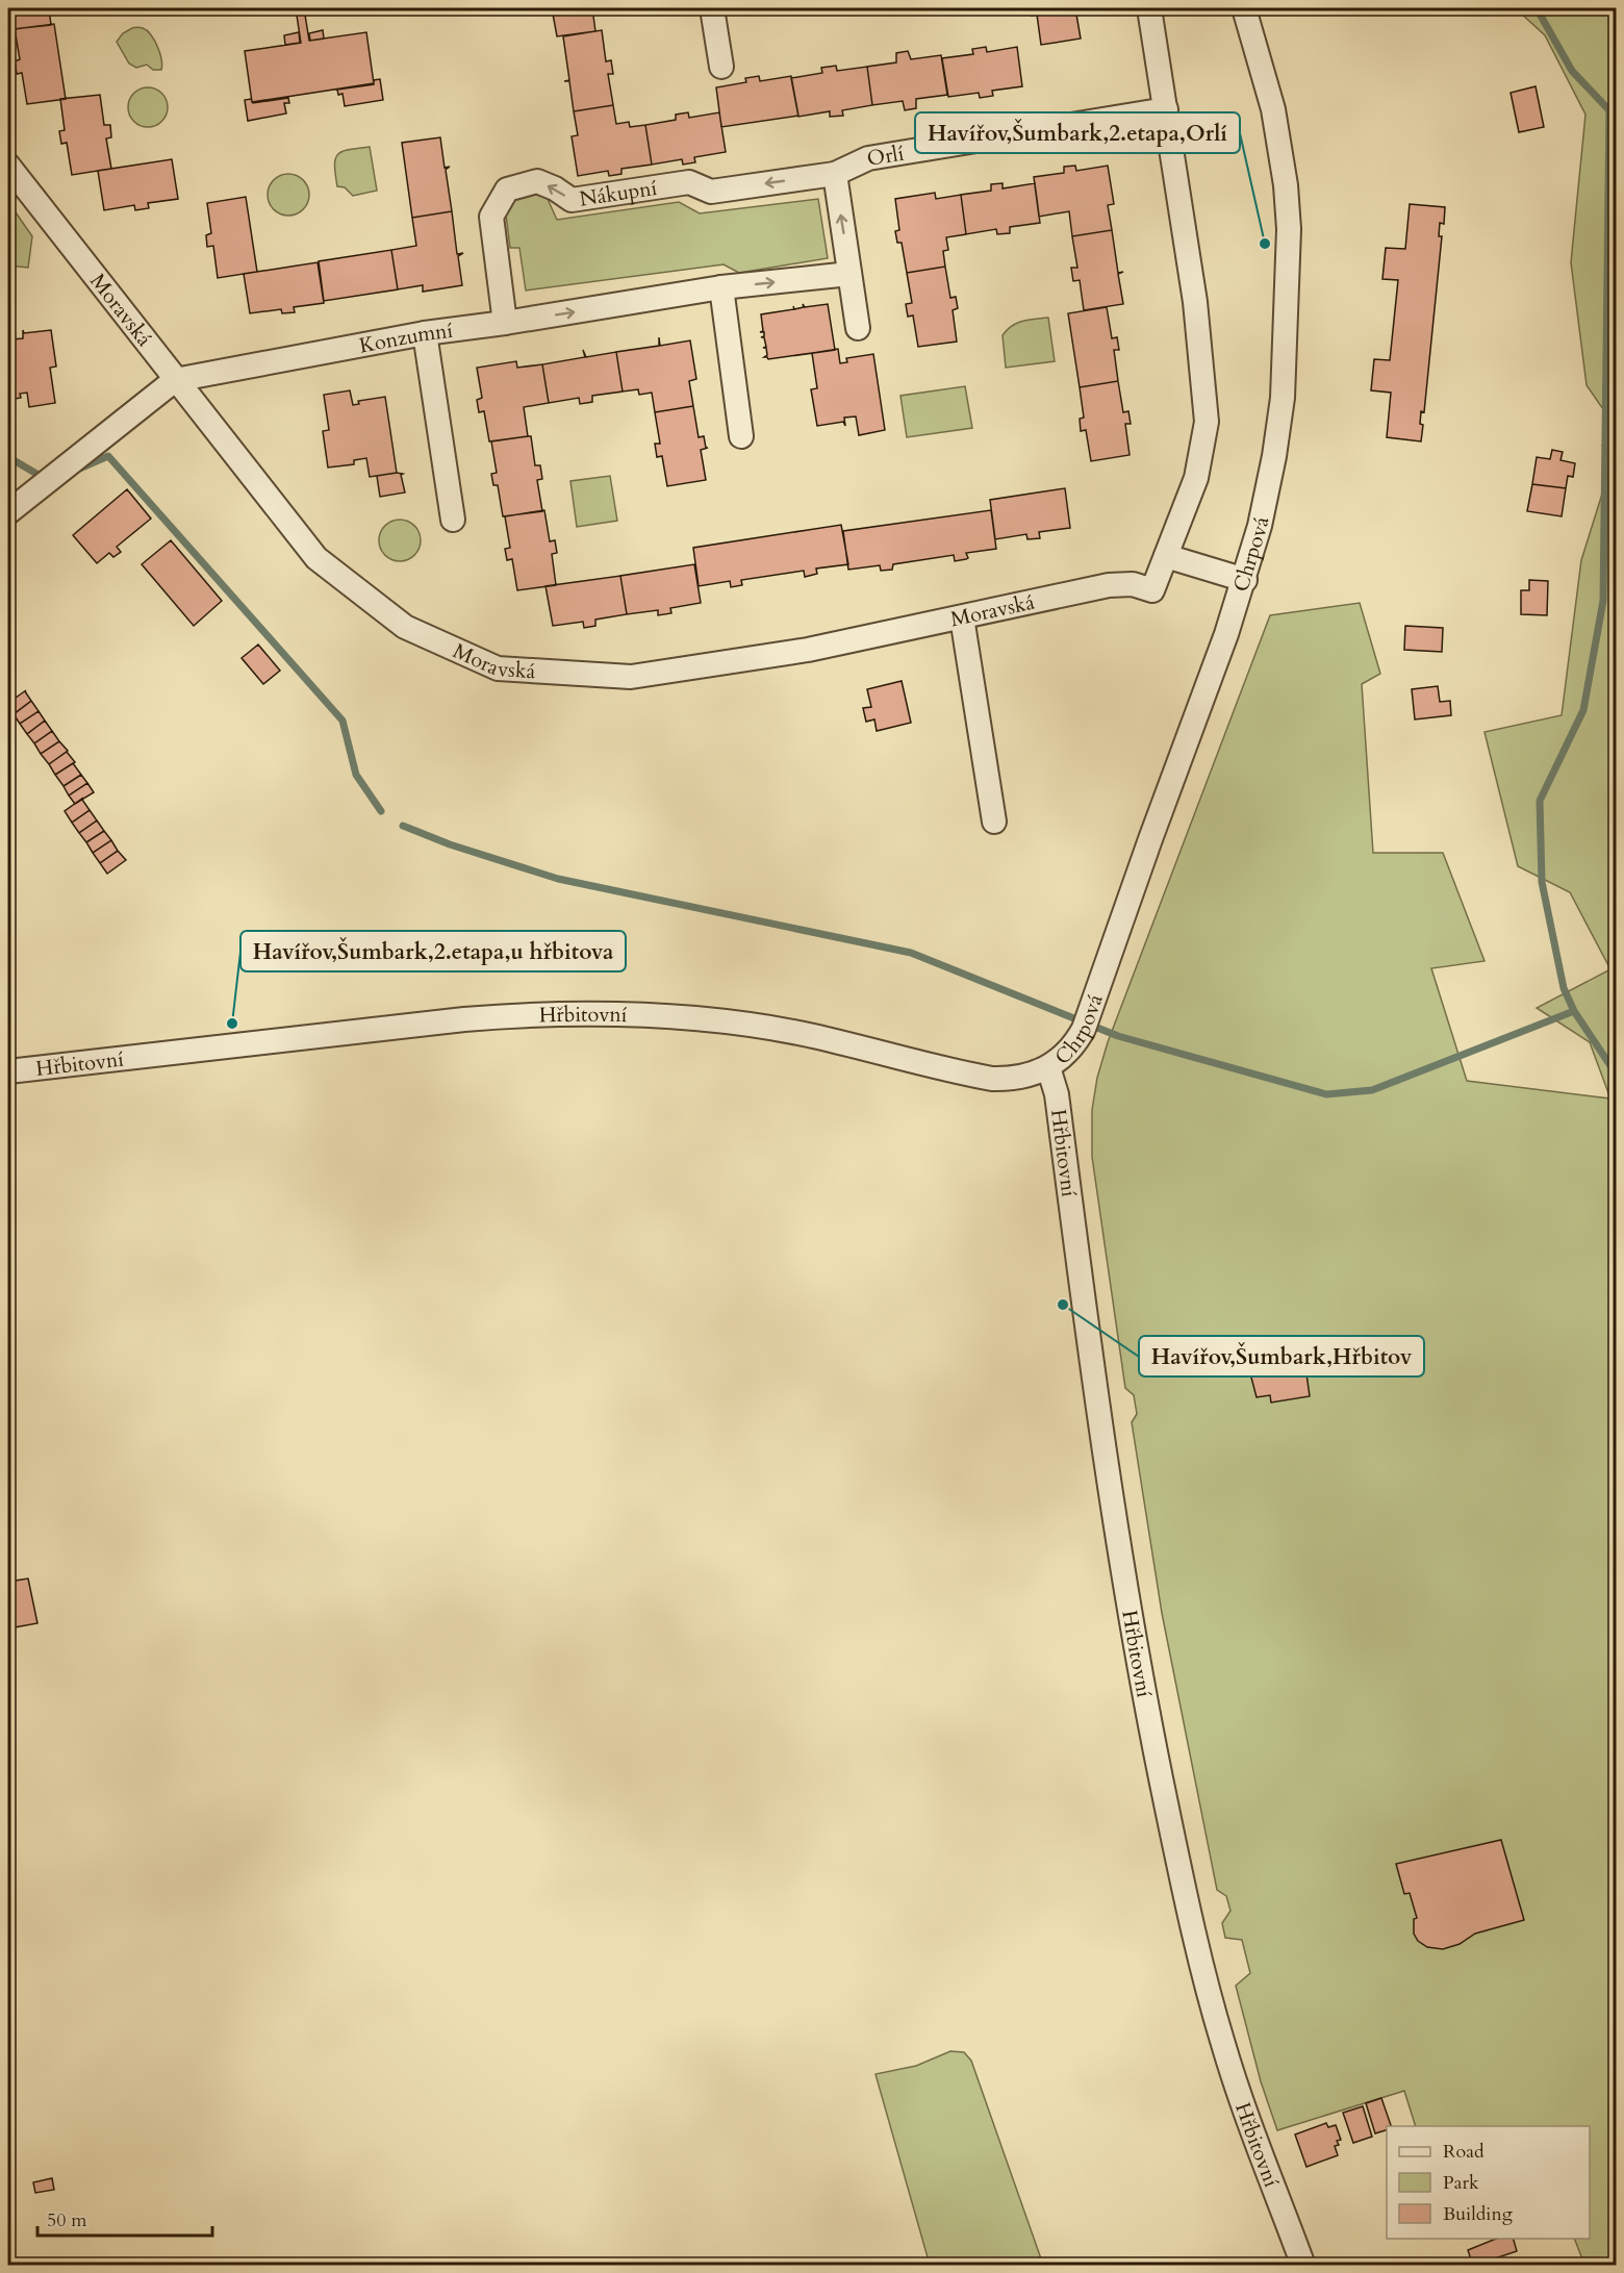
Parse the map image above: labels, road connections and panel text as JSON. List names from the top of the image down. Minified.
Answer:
{"streets":{"street":["Orlí","Nákupní","Moravská","Konzumní","Chrpová","Hřbitovní"]},"crossings":[["Orlí","Nákupní"],["Orlí","Moravská"],["Nákupní","Konzumní"],["Moravská","Konzumní"],["Chrpová","Hřbitovní"]],"one_way":["Konzumní"],"places":["Havířov,Šumbark,2.etapa,Orlí","Havířov,Šumbark,2.etapa,u hřbitova","Havířov,Šumbark,Hřbitov"],"legend":["Road","Park","Building"],"scale_bar":"50 m"}
